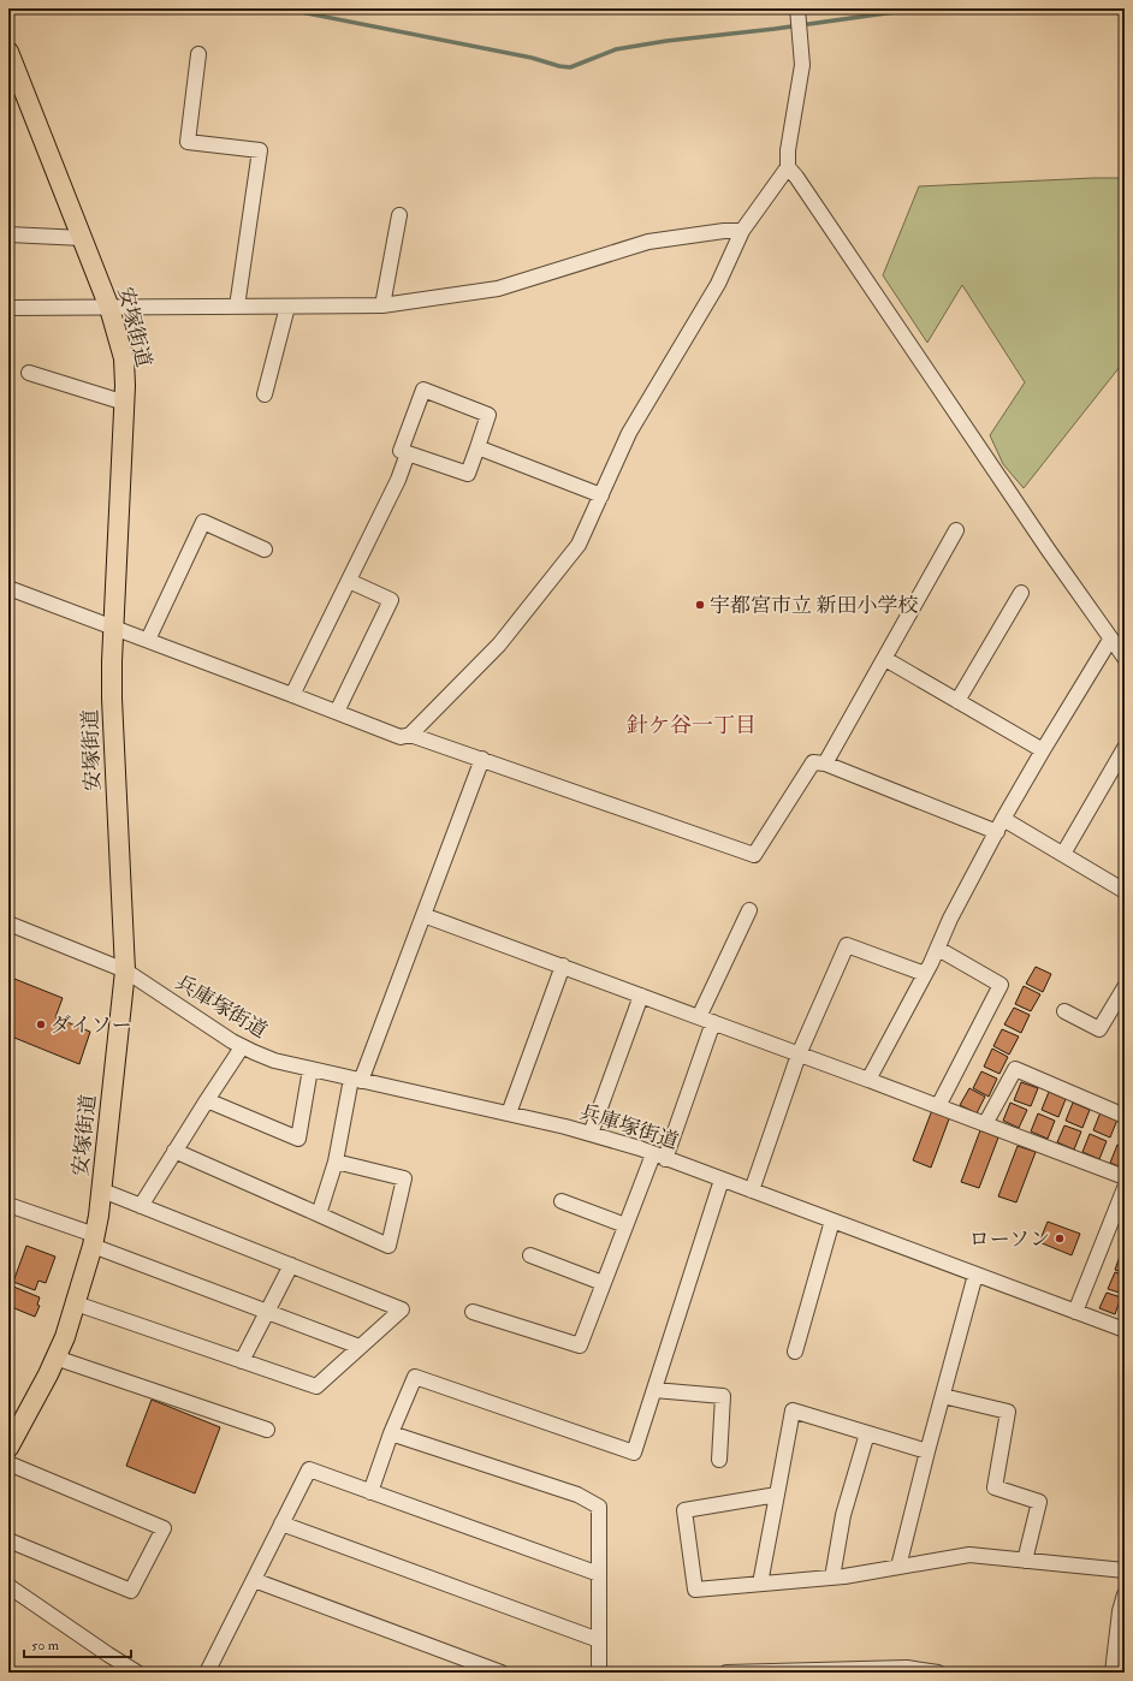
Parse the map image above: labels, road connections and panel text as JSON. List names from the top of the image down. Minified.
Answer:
{"streets":{"main road":["安塚街道"],"street":["兵庫塚街道"]},"crossings":[["安塚街道","兵庫塚街道"]],"districts":["針ケ谷一丁目"],"places":["宇都宮市立 新田小学校","ダイソー","ローソン"],"scale_bar":"50 m"}
